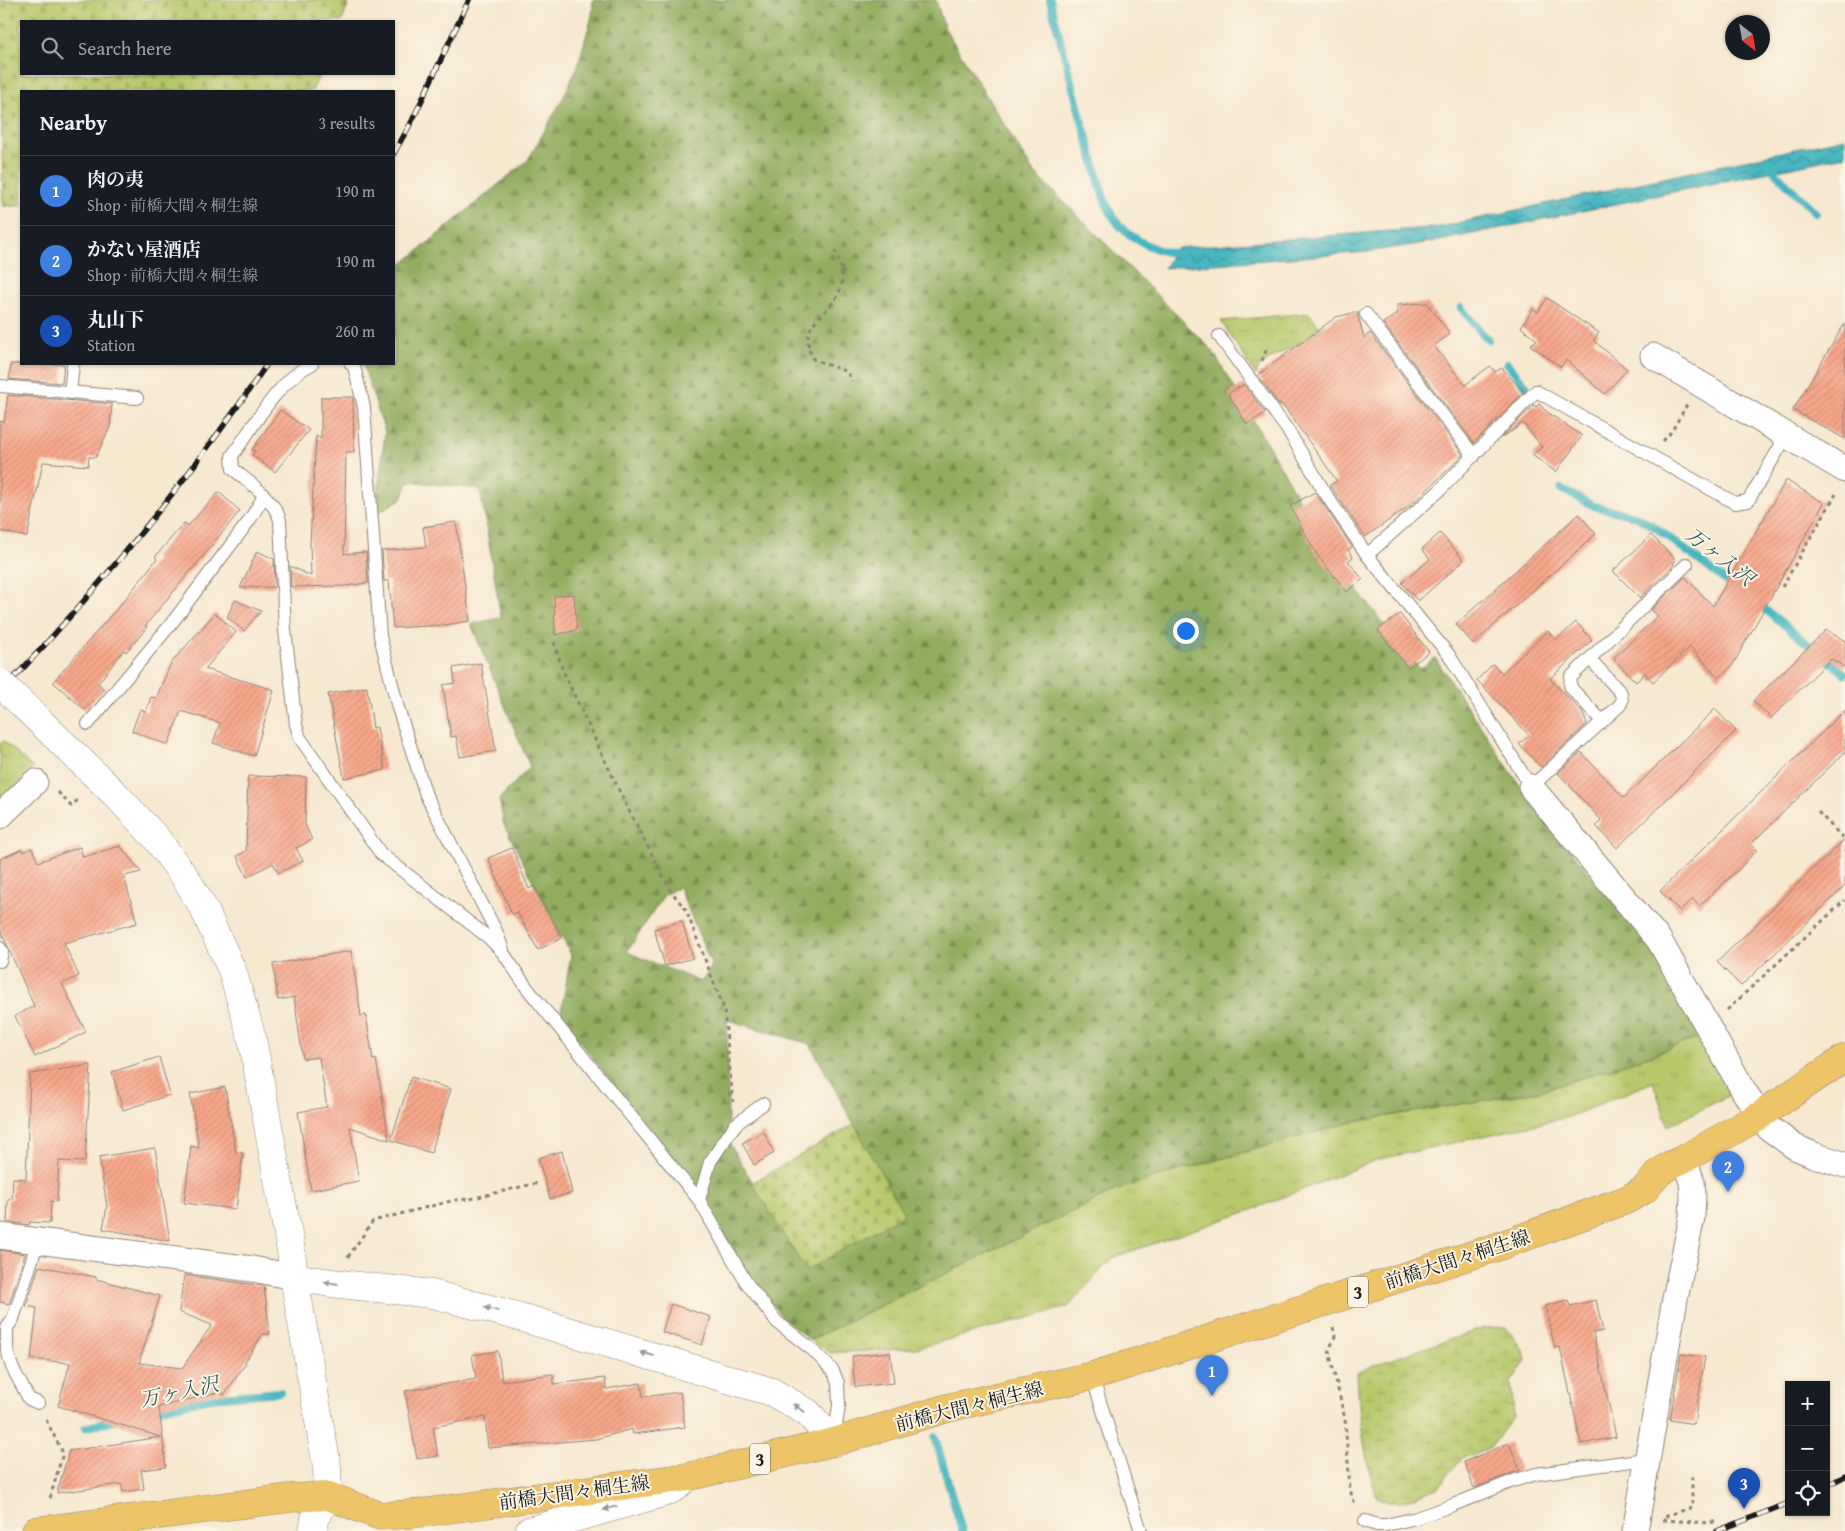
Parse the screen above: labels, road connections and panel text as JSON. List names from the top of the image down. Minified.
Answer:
{"streets":{"main road":["前橋大間々桐生線","3"]},"water":["万ヶ入沢"],"north":"bottom right","page":{"search":"Search here","heading":["Nearby","3 results"],"list":[{"mark":"1","name":"肉の夷","note":"Shop · 前橋大間々桐生線","value":"190 m"},{"mark":"2","name":"かない屋酒店","note":"Shop · 前橋大間々桐生線","value":"190 m"},{"mark":"3","name":"丸山下","note":"Station","value":"260 m"}],"pins":["2","1","3"],"map_buttons":["+","−"]}}
